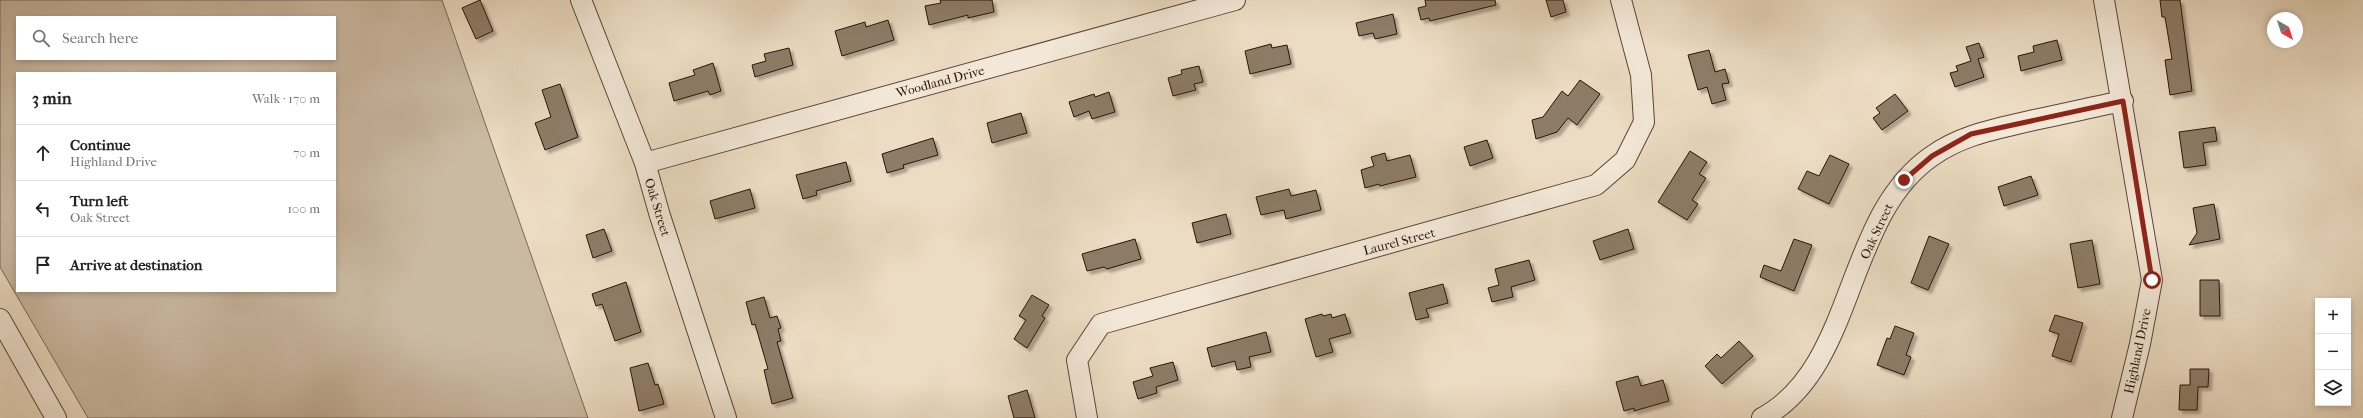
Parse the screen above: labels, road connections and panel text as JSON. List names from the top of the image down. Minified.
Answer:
{"streets":{"street":["Woodland Drive","Oak Street","Laurel Street","Highland Drive"]},"crossings":[["Woodland Drive","Oak Street"],["Oak Street","Highland Drive"]],"north":"bottom right","page":{"search":"Search here","heading":["3 min","Walk · 170 m"],"list":[["Continue","Highland Drive","70 m"],["Turn left","Oak Street","100 m"],"Arrive at destination"],"map_buttons":["+","−"]}}
